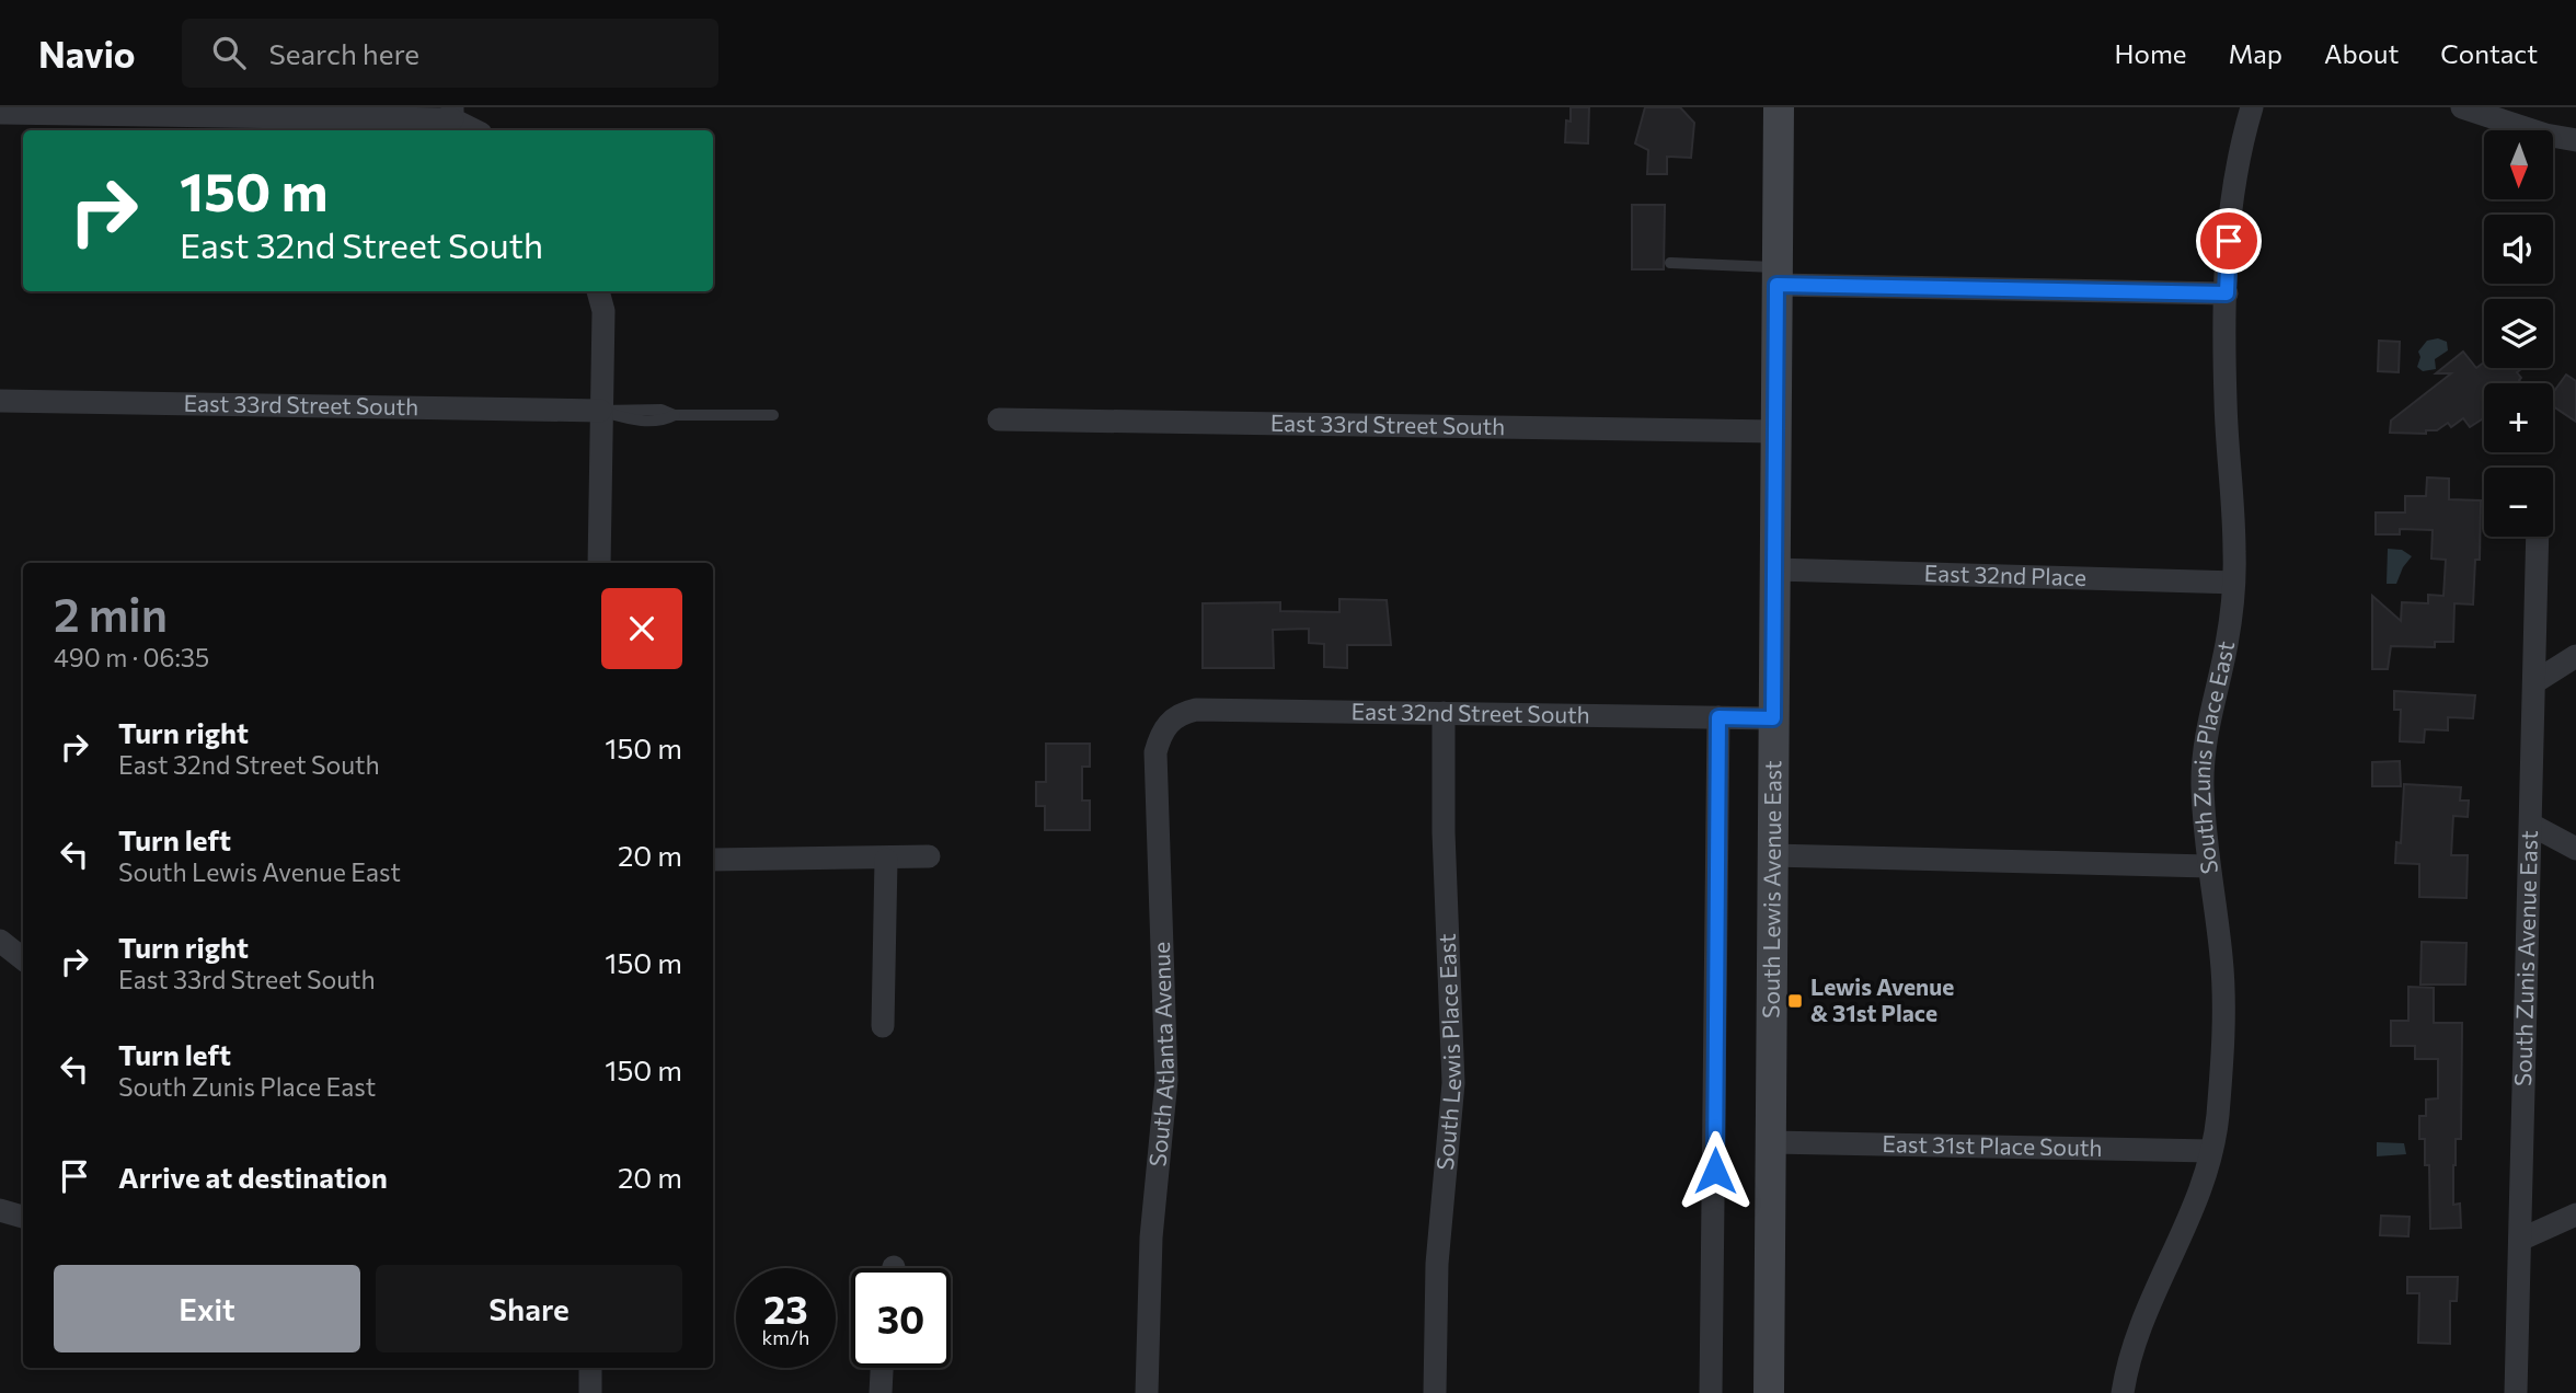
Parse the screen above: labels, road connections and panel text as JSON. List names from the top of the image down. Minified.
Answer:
{"streets":{"main road":["South Lewis Avenue East"],"street":["East 33rd Street South","East 32nd Place","East 32nd Street South","South Zunis Place East","South Zunis Avenue East","South Lewis Place East","South Atlanta Avenue","East 31st Place South"]},"crossings":[["East 33rd Street South","South Lewis Avenue East"],["East 32nd Place","South Zunis Place East"],["East 32nd Place","South Lewis Avenue East"],["East 32nd Street South","South Lewis Avenue East"],["East 32nd Street South","South Lewis Place East"],["East 32nd Street South","South Atlanta Avenue"],["South Zunis Place East","East 31st Place South"],["South Lewis Avenue East","East 31st Place South"]],"places":{"transit":["Lewis Avenue & 31st Place"]},"north":"bottom","page":{"header":"Navio","search":"Search here","nav":["Home","Map","About","Contact"],"map_buttons":["+","−"],"turn":["150 m","East 32nd Street South"],"heading":["2 min","490 m · 06:35"],"list":[{"name":"Turn right","note":"East 32nd Street South","value":"150 m"},{"name":"Turn left","note":"South Lewis Avenue East","value":"20 m"},{"name":"Turn right","note":"East 33rd Street South","value":"150 m"},{"name":"Turn left","note":"South Zunis Place East","value":"150 m"},{"name":"Arrive at destination","value":"20 m"}],"buttons":["Exit","Share"],"speed":"23 km/h","limit":"30"}}
